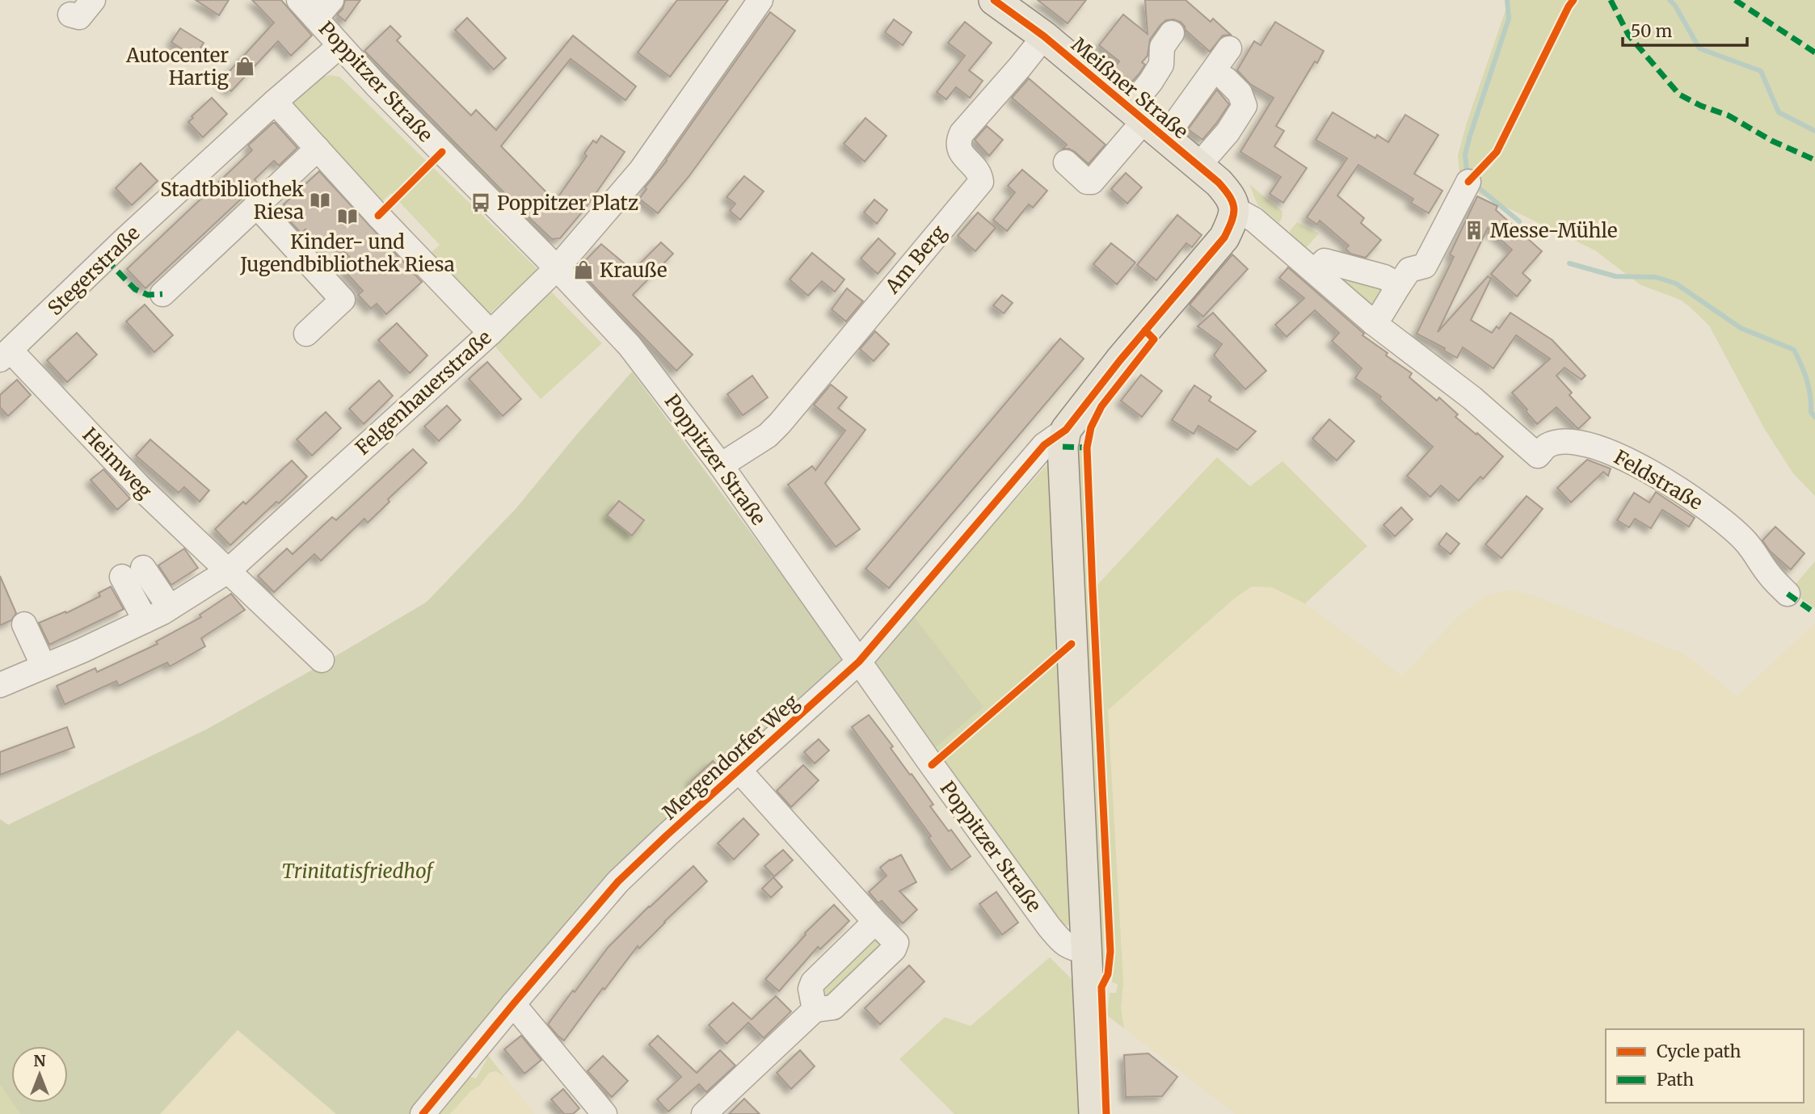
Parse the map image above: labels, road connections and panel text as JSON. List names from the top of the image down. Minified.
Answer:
{"streets":{"main road":["Meißner Straße"],"street":["Poppitzer Straße","Am Berg","Stegerstraße","Felgenhauerstraße","Heimweg","Feldstraße","Mergendorfer Weg"]},"crossings":[["Poppitzer Straße","Am Berg"],["Poppitzer Straße","Stegerstraße"],["Poppitzer Straße","Felgenhauerstraße"],["Poppitzer Straße","Mergendorfer Weg"],["Meißner Straße","Am Berg"],["Meißner Straße","Feldstraße"],["Stegerstraße","Heimweg"],["Felgenhauerstraße","Heimweg"]],"parks":["Trinitatisfriedhof"],"places":{"shop":["Autocenter Hartig","Krauße"],"library":["Stadtbibliothek Riesa","Kinder- und Jugendbibliothek Riesa"],"bus stop":["Poppitzer Platz"],"building":["Messe-Mühle"]},"legend":["Cycle path","Path"],"scale_bar":"50 m","north":"top"}
